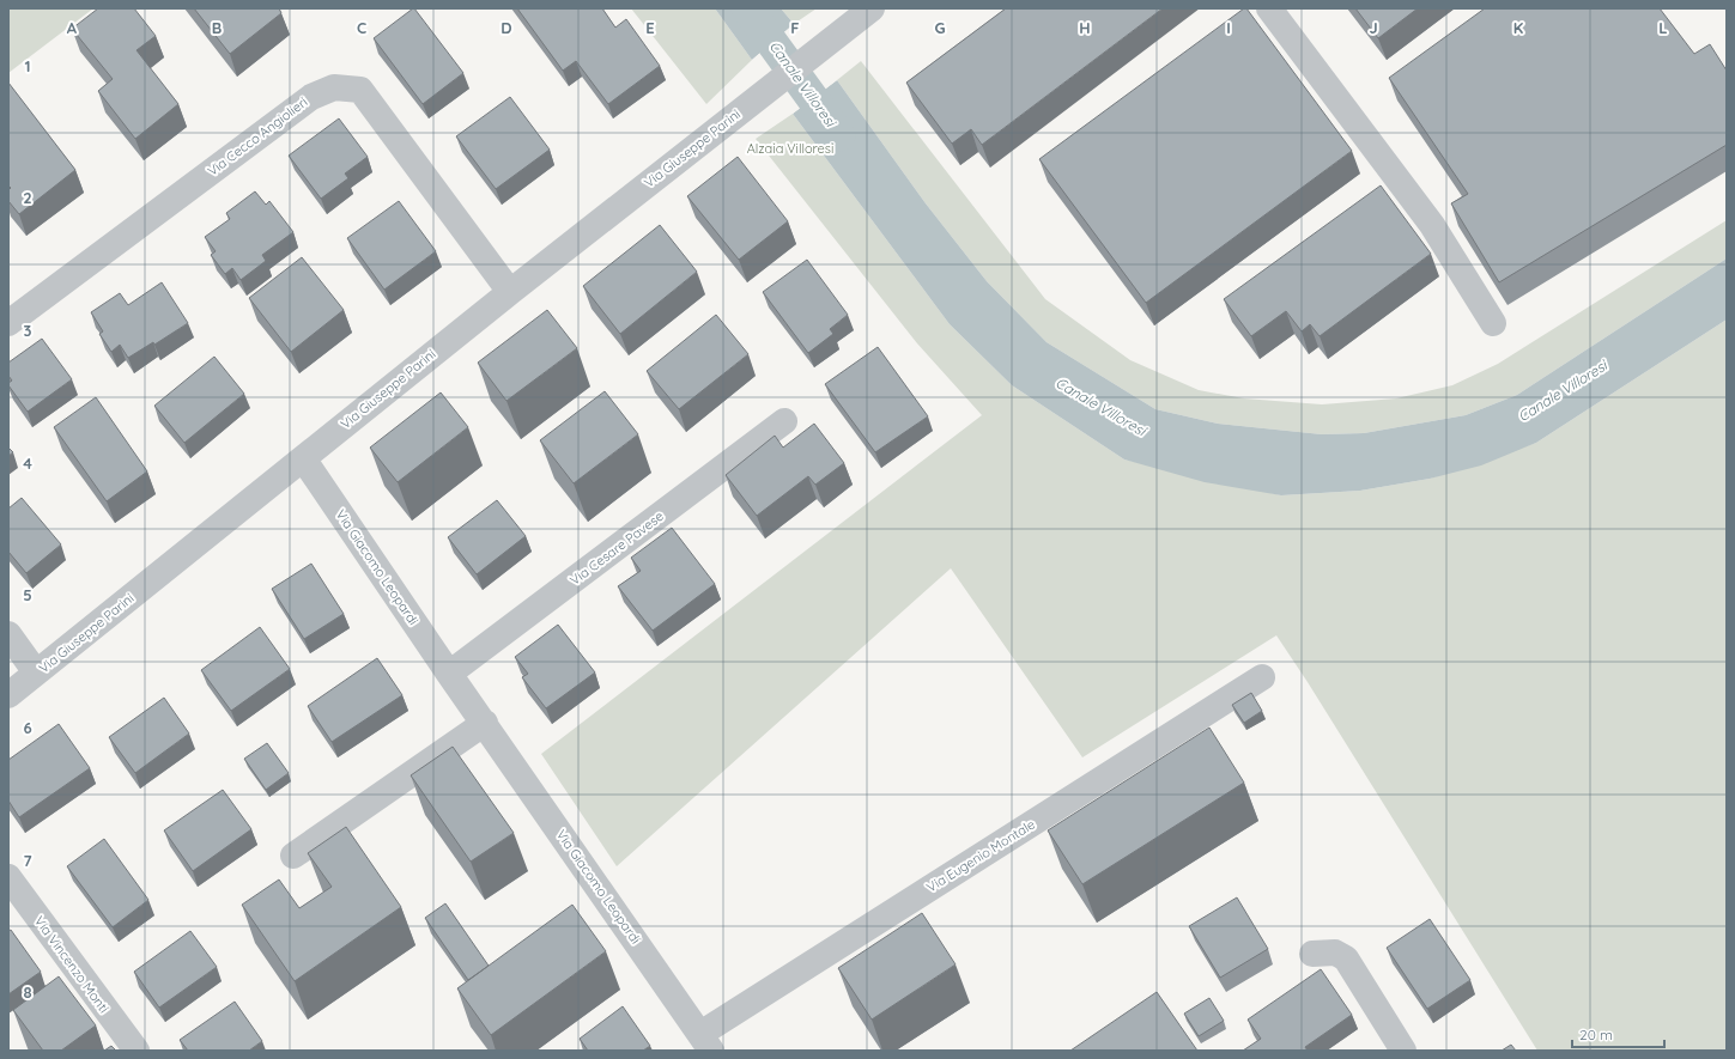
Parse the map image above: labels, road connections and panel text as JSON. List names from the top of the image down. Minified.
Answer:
{"streets":{"street":["Via Cecco Angiolieri","Via Giuseppe Parini","Via Cesare Pavese","Via Giacomo Leopardi","Via Eugenio Montale","Via Vincenzo Monti"]},"crossings":[["Via Cecco Angiolieri","Via Giuseppe Parini"],["Via Giuseppe Parini","Via Giacomo Leopardi"],["Via Cesare Pavese","Via Giacomo Leopardi"],["Via Giacomo Leopardi","Via Eugenio Montale"]],"water":["Canale Villoresi"],"parks":["Alzaia Villoresi"],"scale_bar":"20 m","grid":{"columns":["A","B","C","D","E","F","G","H","I","J","K","L"],"rows":["1","2","3","4","5","6","7","8"]}}
